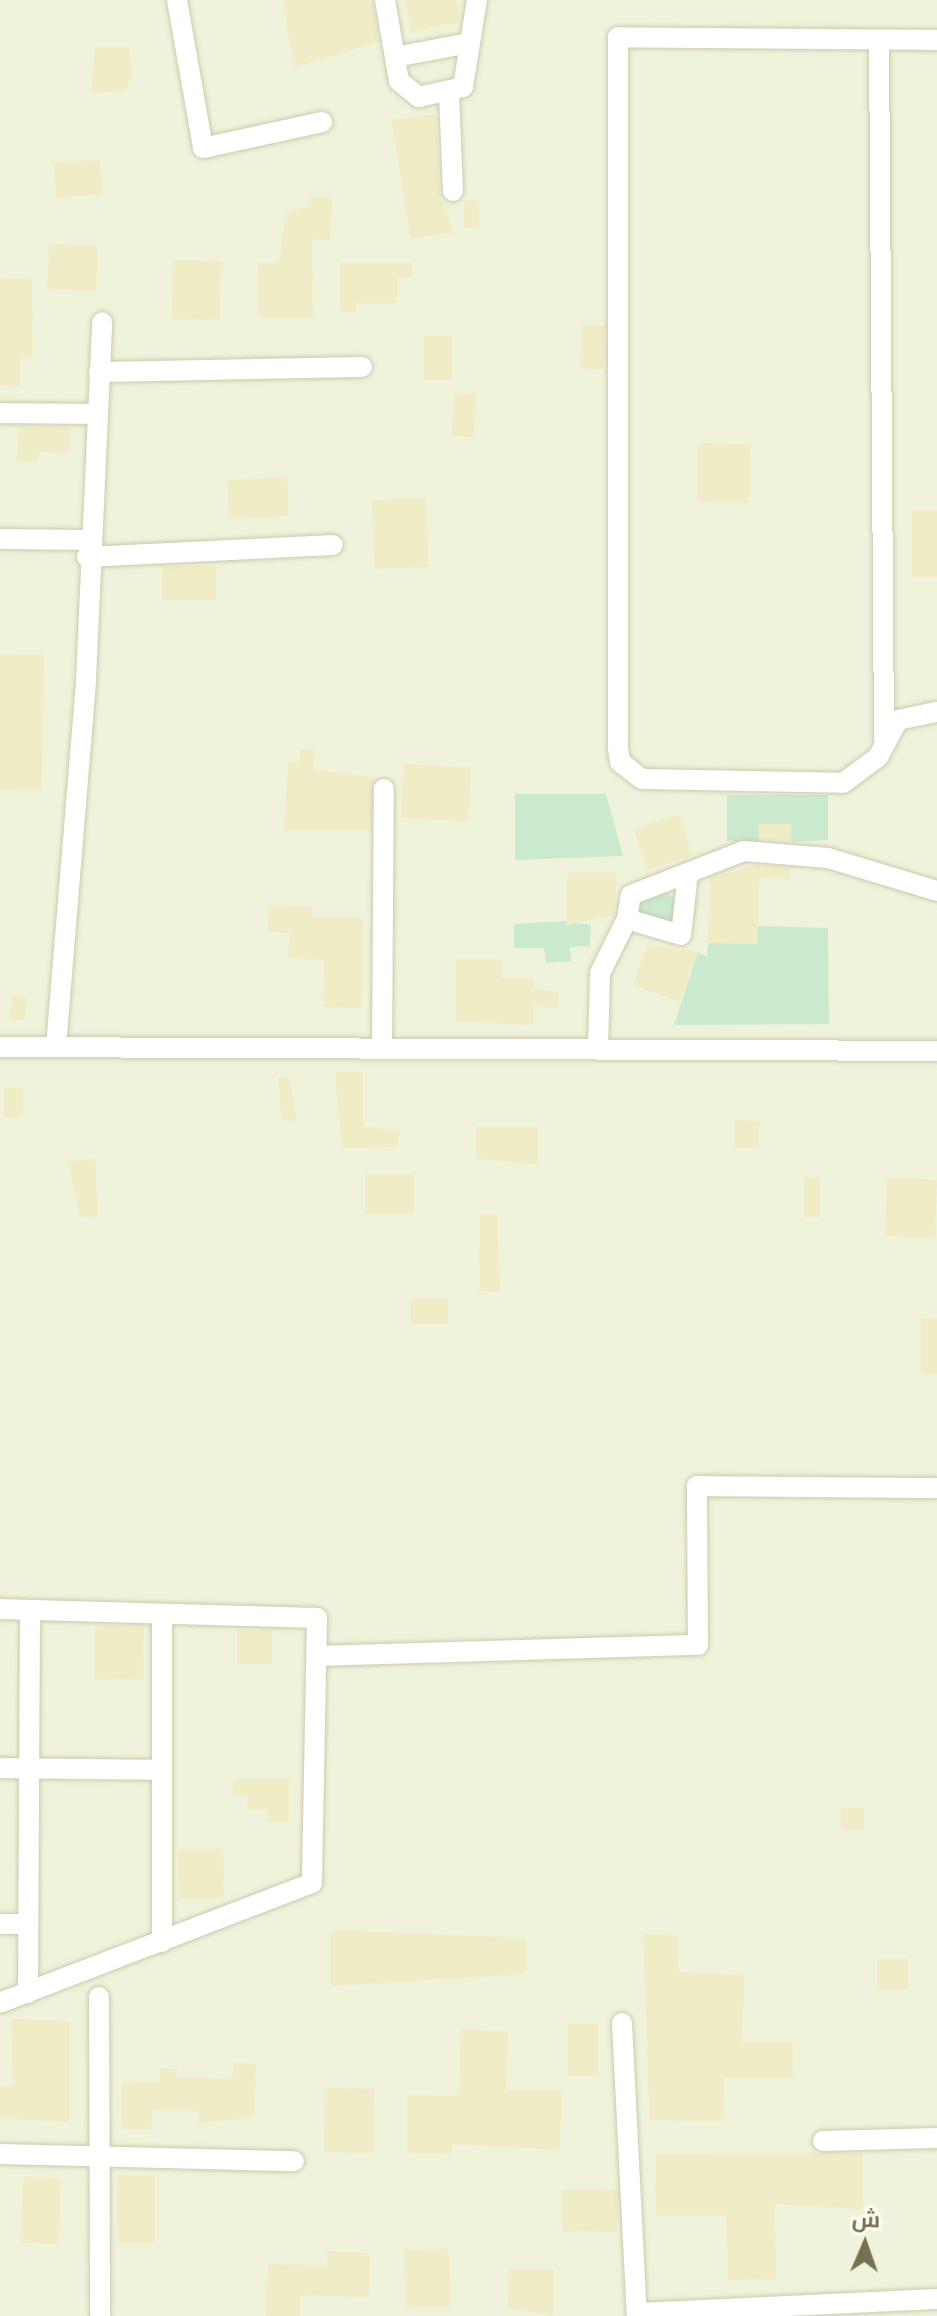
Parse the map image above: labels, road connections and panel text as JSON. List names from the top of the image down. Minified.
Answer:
{"north":"top"}
